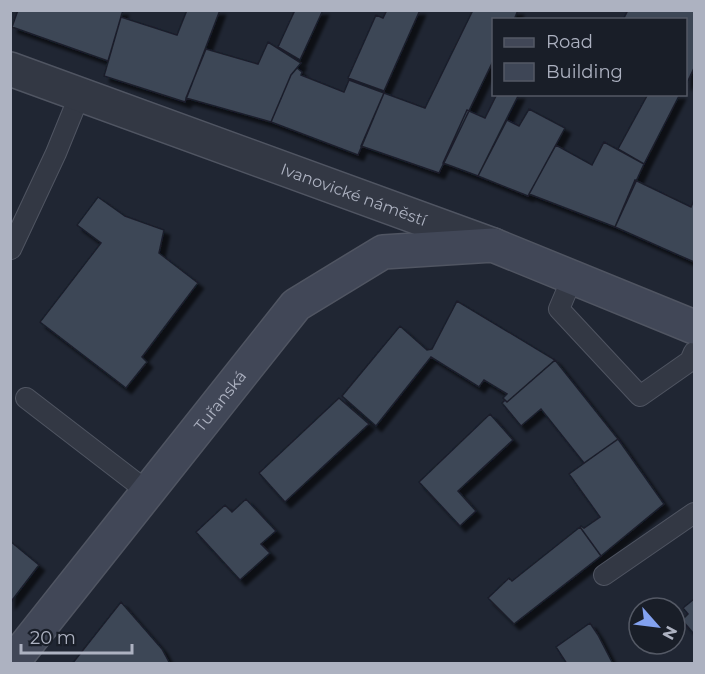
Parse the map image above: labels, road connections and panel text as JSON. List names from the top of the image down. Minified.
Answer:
{"streets":{"main road":["Ivanovické náměstí","Tuřanská"]},"crossings":[["Ivanovické náměstí","Tuřanská"]],"legend":["Road","Building"],"scale_bar":"20 m","north":"bottom right"}
